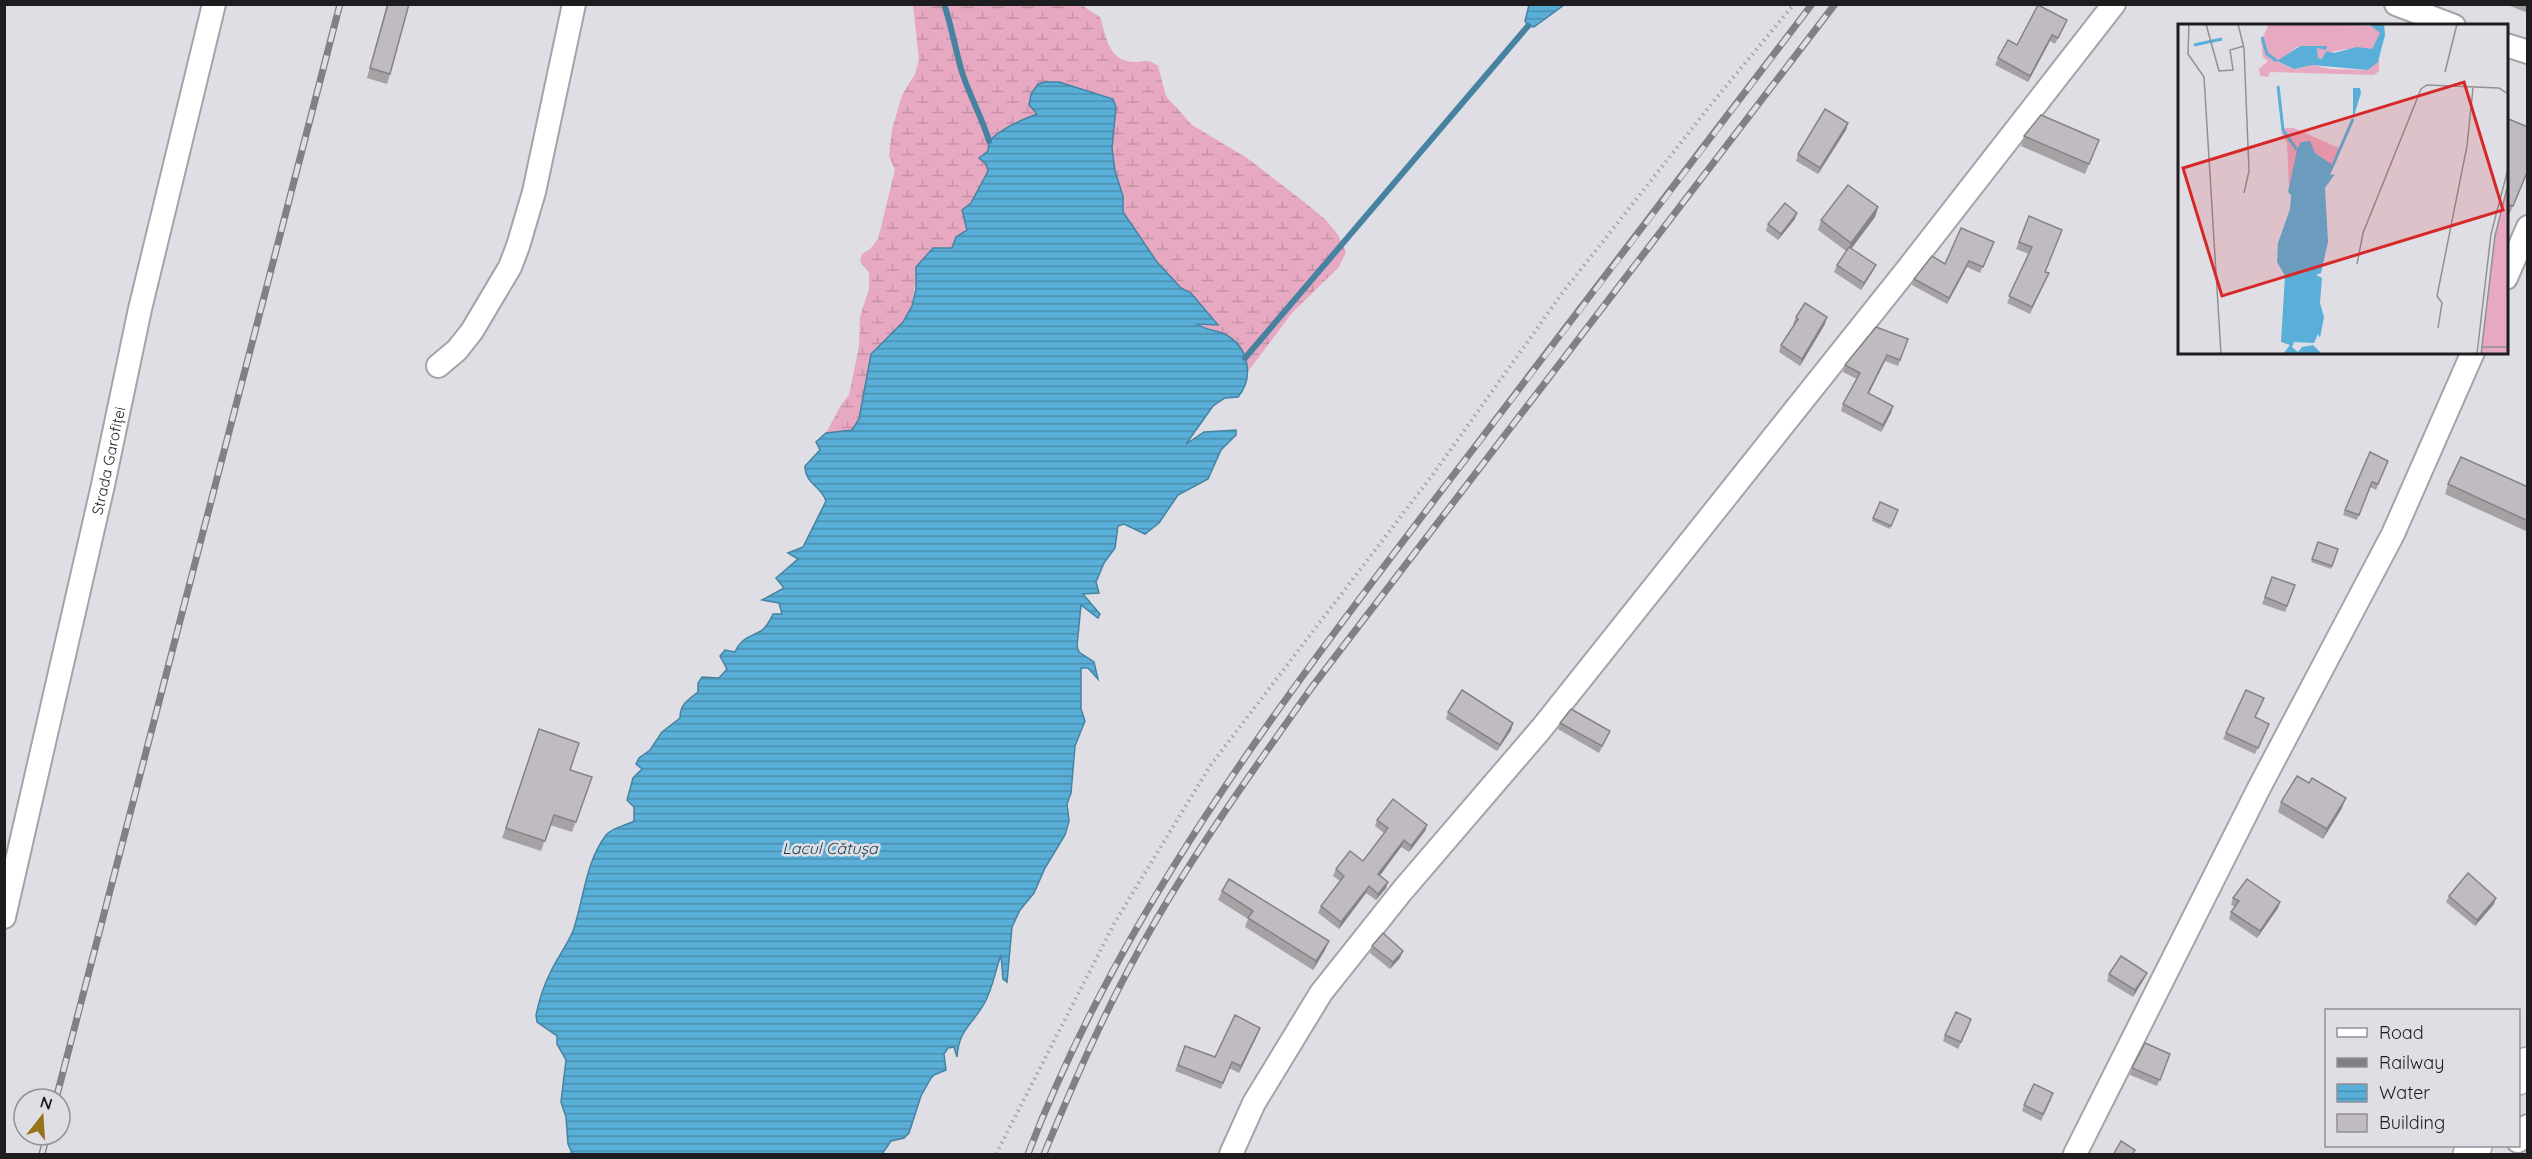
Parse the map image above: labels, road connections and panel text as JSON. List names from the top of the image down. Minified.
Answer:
{"streets":{"street":["Strada Garofiței"]},"water":["Lacul Cătușa"],"legend":["Road","Railway","Water","Building"],"north":"top"}
